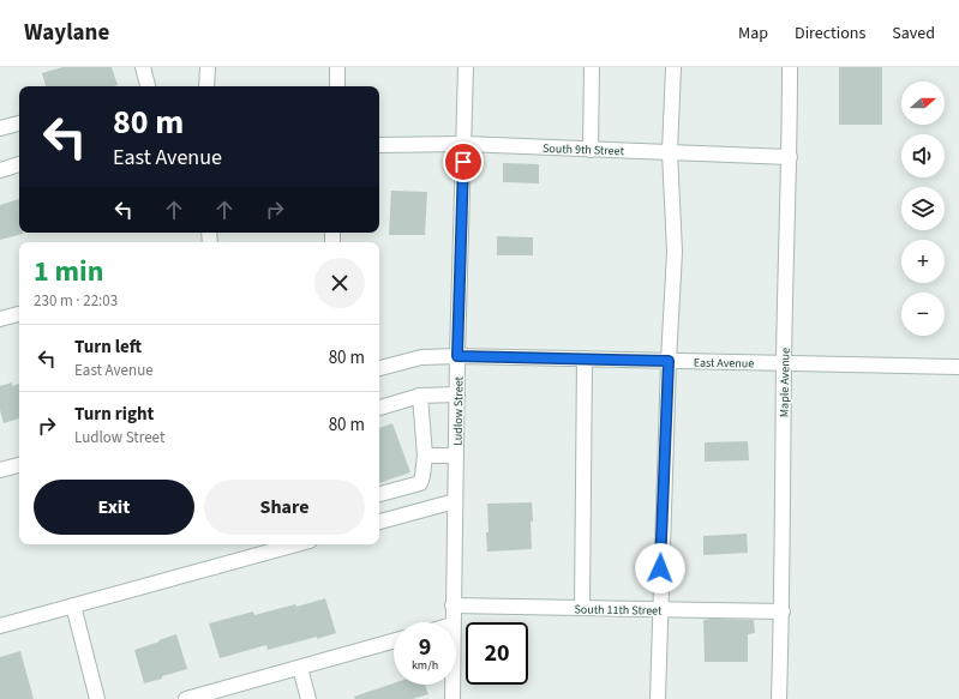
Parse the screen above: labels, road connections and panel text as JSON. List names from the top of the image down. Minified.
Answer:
{"streets":{"street":["South 9th Street","East Avenue","Maple Avenue","Ludlow Street","South 11th Street"]},"crossings":[["South 9th Street","Maple Avenue"],["South 9th Street","Ludlow Street"],["East Avenue","Maple Avenue"],["East Avenue","Ludlow Street"],["Maple Avenue","South 11th Street"],["Ludlow Street","South 11th Street"]],"north":"right","page":{"header":"Waylane","nav":["Map","Directions","Saved"],"map_buttons":["+","−"],"turn":["80 m","East Avenue"],"heading":["1 min","230 m · 22:03"],"list":[{"name":"Turn left","note":"East Avenue","value":"80 m"},{"name":"Turn right","note":"Ludlow Street","value":"80 m"}],"buttons":["Exit","Share"],"speed":"9 km/h","limit":"20"}}
